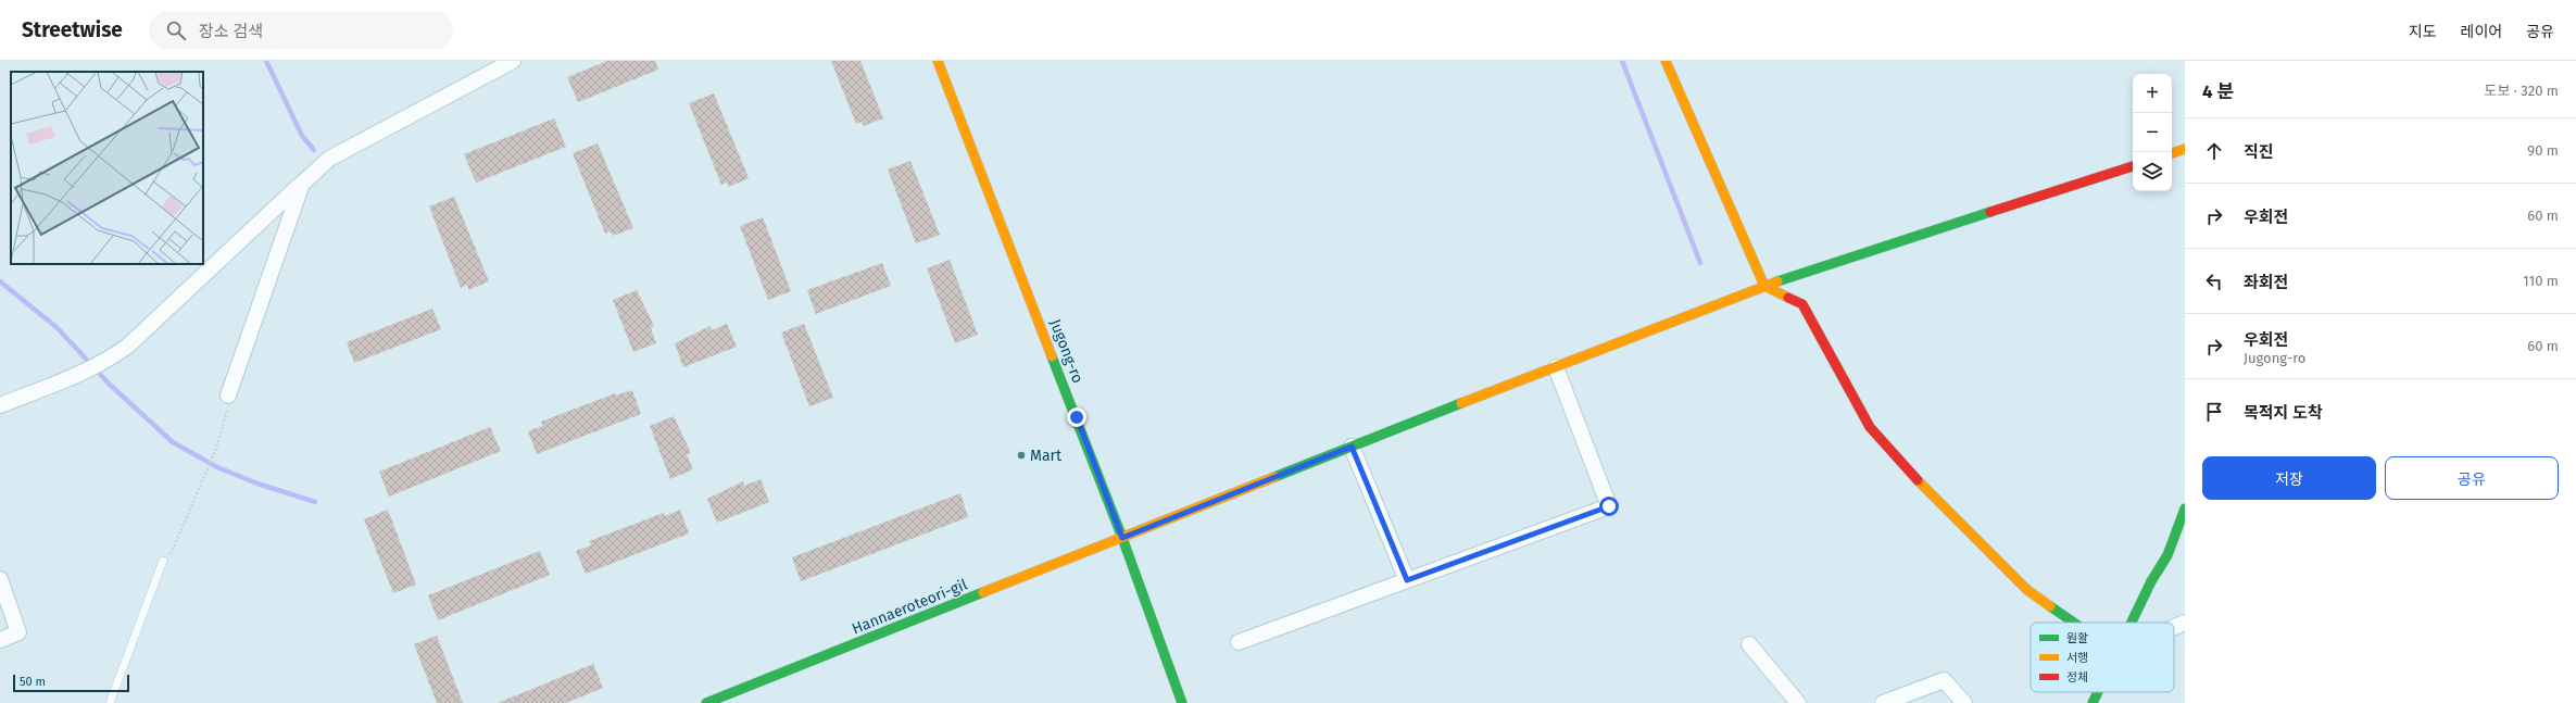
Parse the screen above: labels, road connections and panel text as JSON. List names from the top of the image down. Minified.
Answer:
{"streets":{"street":["Jugong-ro","Hannaeroteori-gil"]},"crossings":[["Jugong-ro","Hannaeroteori-gil"]],"places":["Mart"],"legend":["원활","서행","정체"],"scale_bar":"50 m","page":{"header":"Streetwise","search":"장소 검색","nav":["지도","레이어","공유"],"heading":["4 분","도보 · 320 m"],"map_buttons":["+","−"],"list":[["직진","90 m"],["우회전","60 m"],["좌회전","110 m"],["우회전","Jugong-ro","60 m"],"목적지 도착"],"buttons":["저장","공유"],"scale":"50 m"}}
